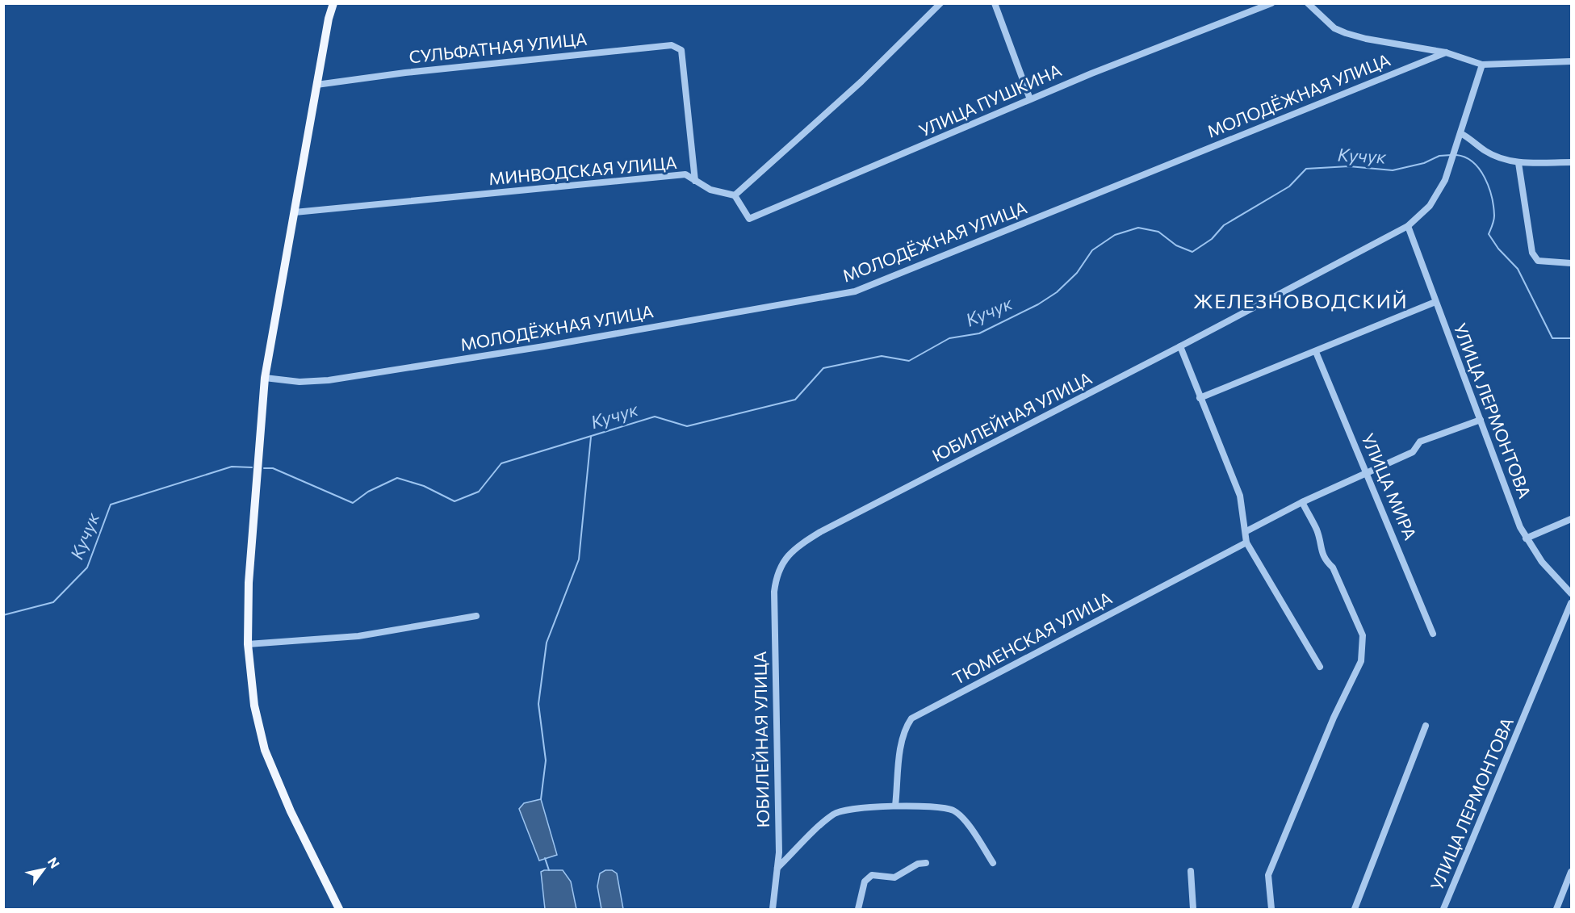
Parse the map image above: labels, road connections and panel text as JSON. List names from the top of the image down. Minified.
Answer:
{"streets":{"street":["СУЛЬФАТНАЯ УЛИЦА","МОЛОДЁЖНАЯ УЛИЦА","УЛИЦА ПУШКИНА","МИНВОДСКАЯ УЛИЦА","УЛИЦА ЛЕРМОНТОВА","ЮБИЛЕЙНАЯ УЛИЦА","УЛИЦА МИРА","ТЮМЕНСКАЯ УЛИЦА"]},"crossings":[["СУЛЬФАТНАЯ УЛИЦА","МИНВОДСКАЯ УЛИЦА"],["УЛИЦА ПУШКИНА","МИНВОДСКАЯ УЛИЦА"],["УЛИЦА ЛЕРМОНТОВА","ЮБИЛЕЙНАЯ УЛИЦА"]],"districts":["ЖЕЛЕЗНОВОДСКИЙ"],"water":["Кучук"],"north":"top right"}
